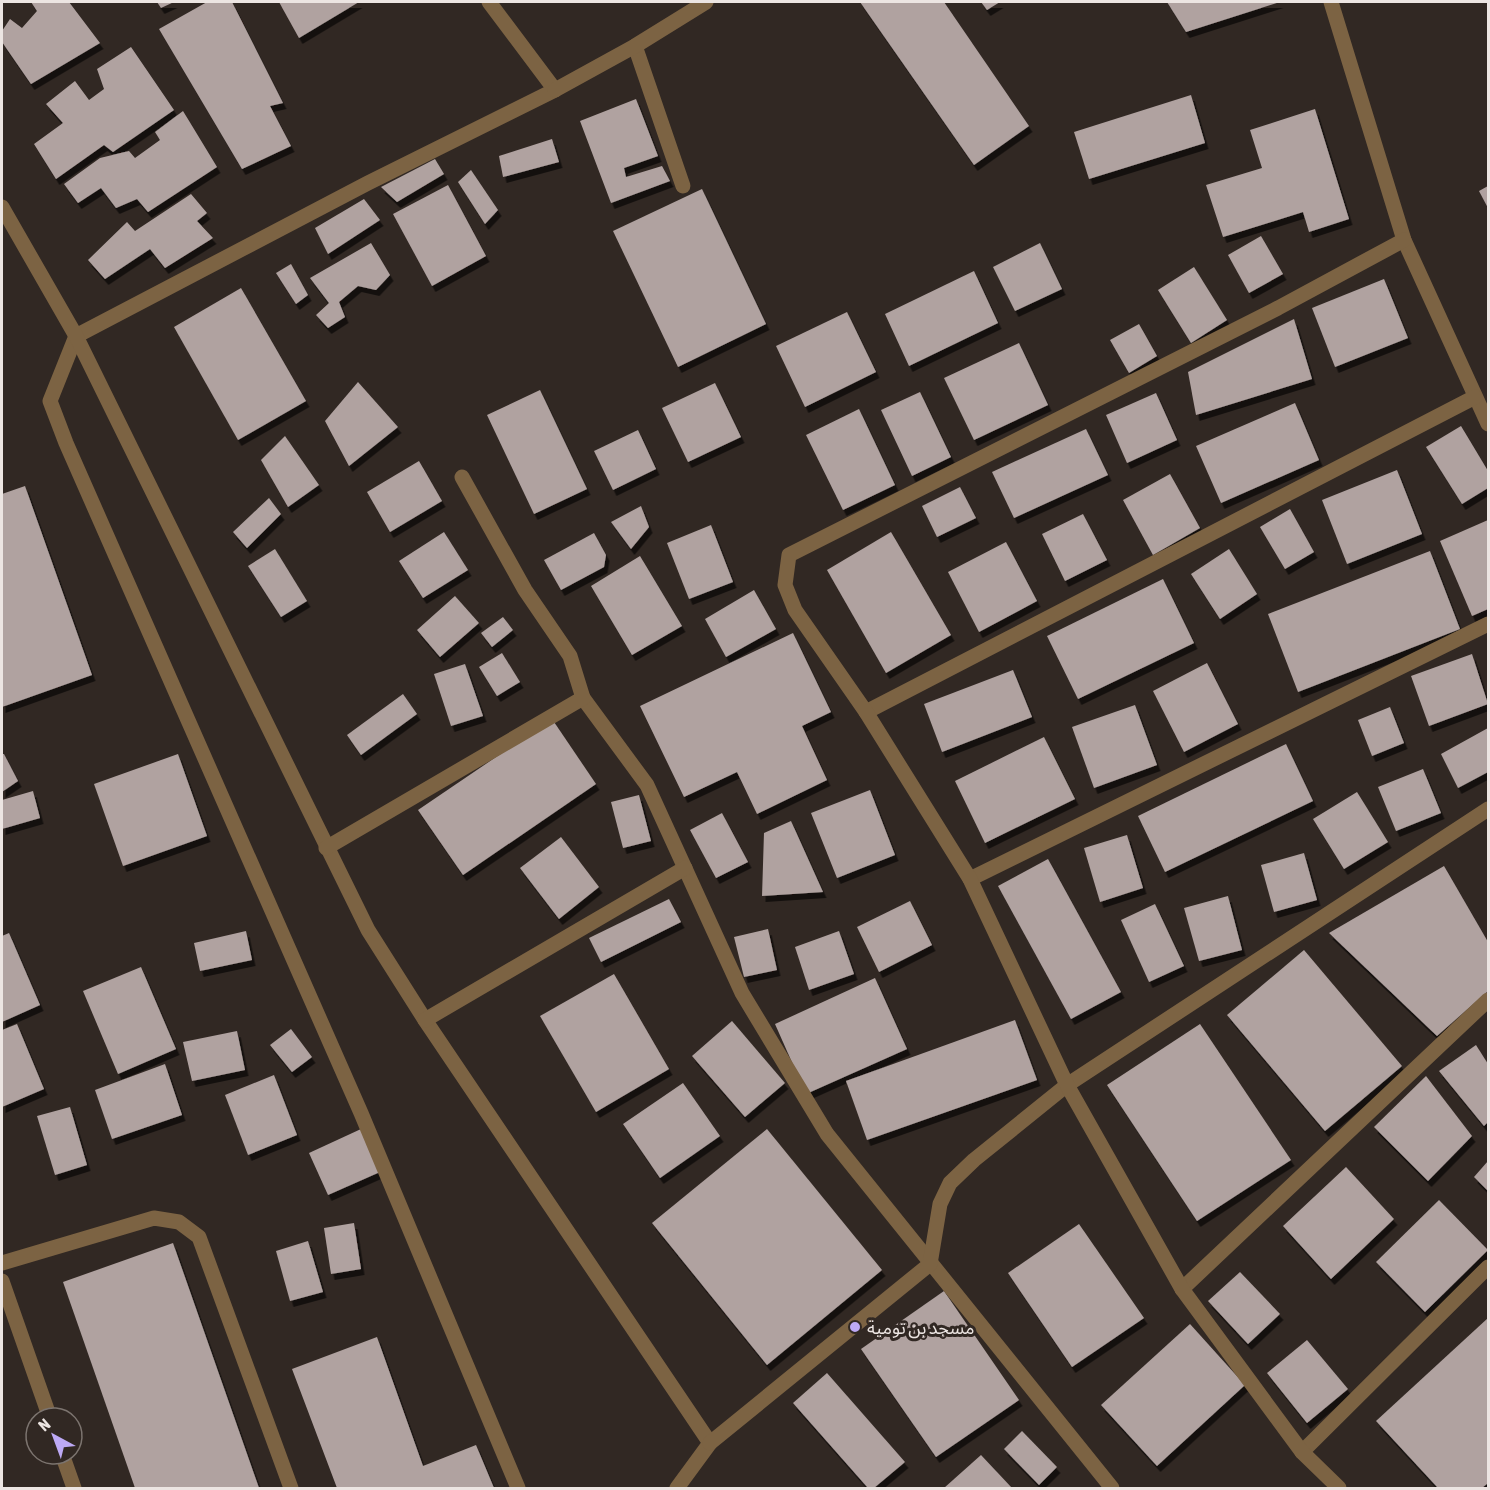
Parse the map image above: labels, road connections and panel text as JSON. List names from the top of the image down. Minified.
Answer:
{"places":["مسجد بن تومية"],"north":"top left"}
